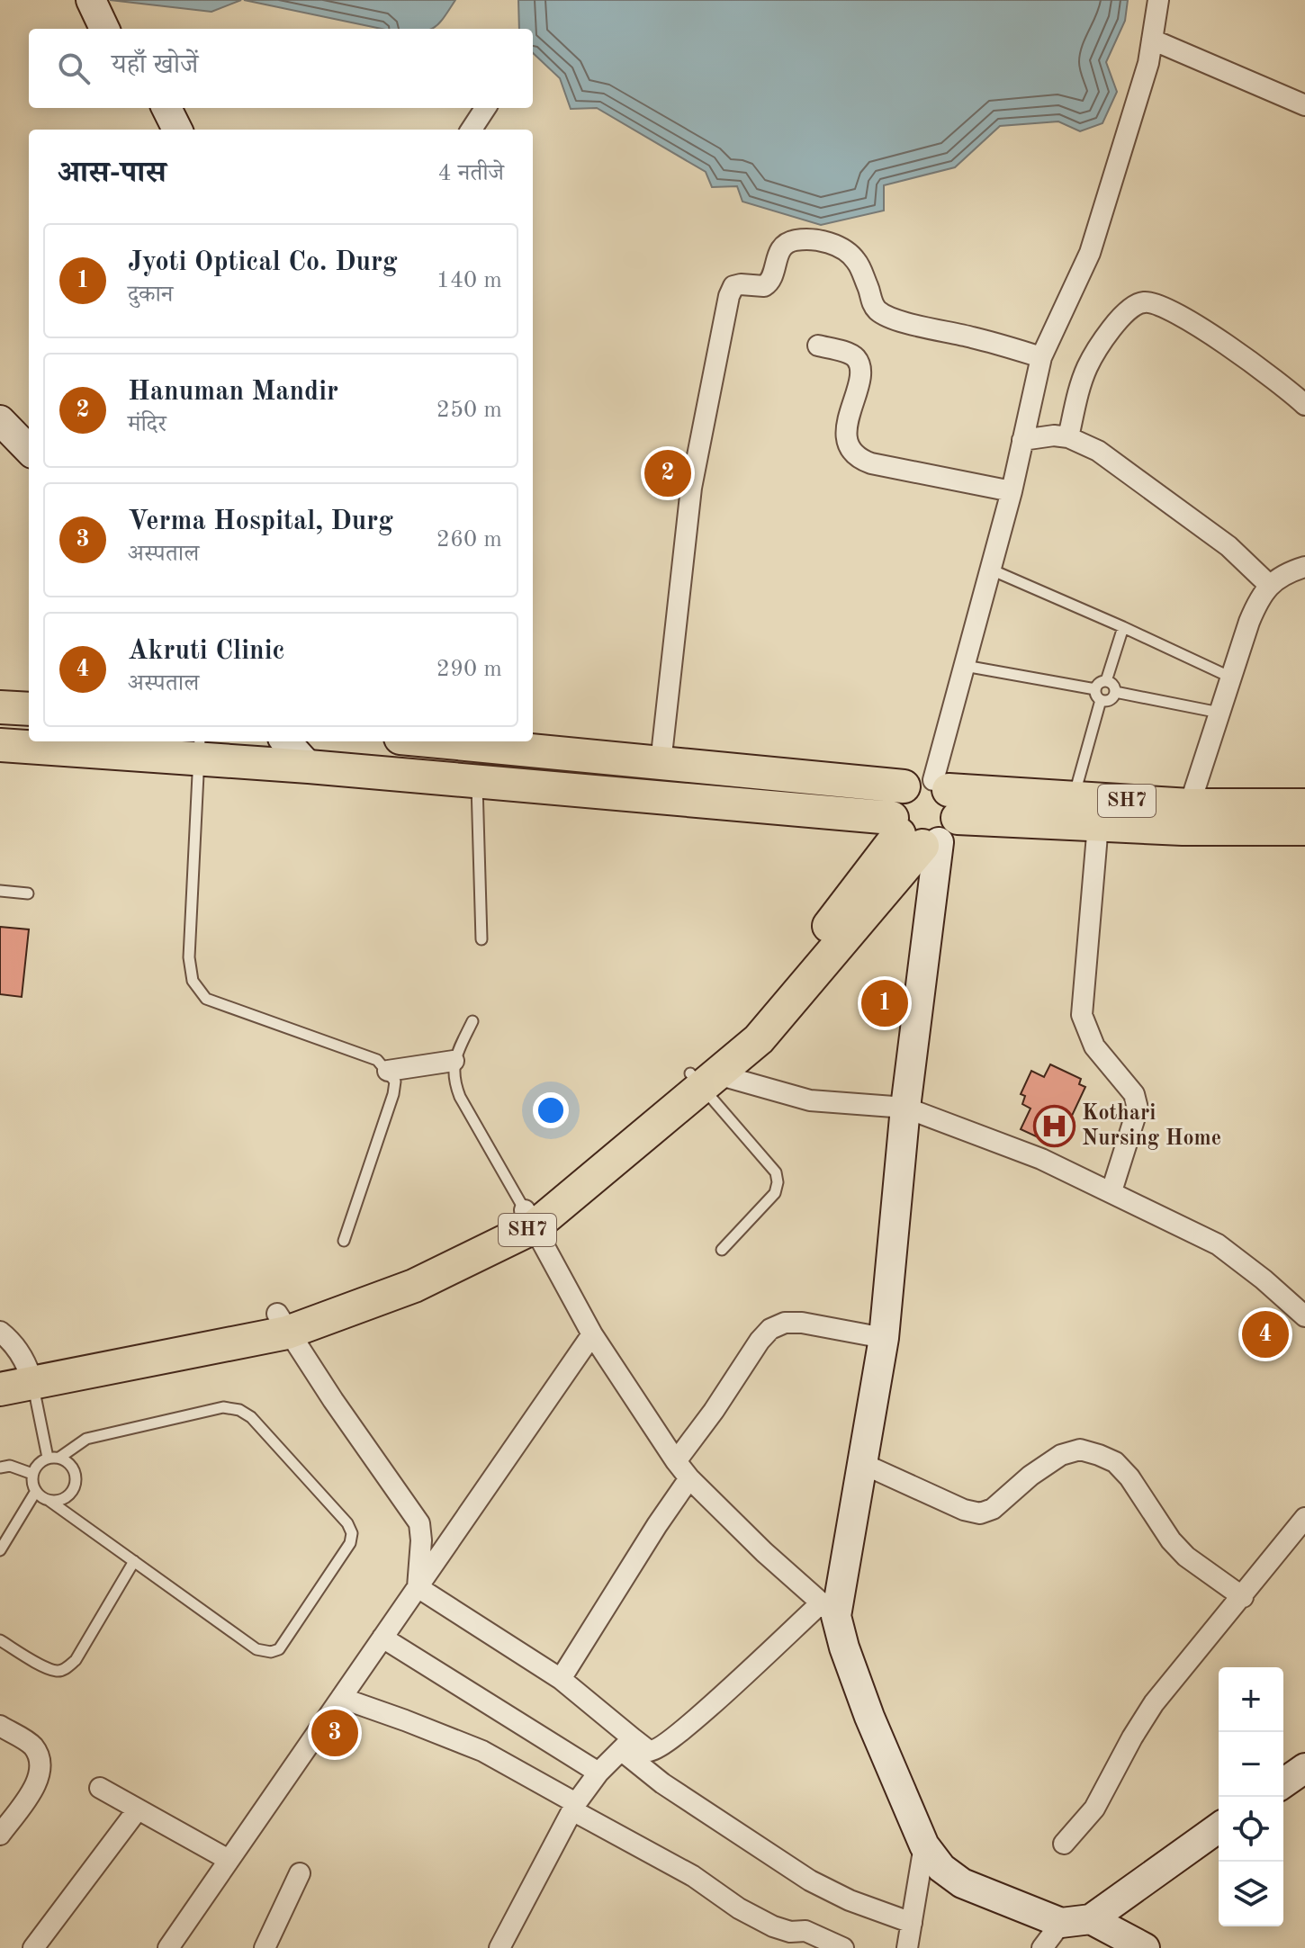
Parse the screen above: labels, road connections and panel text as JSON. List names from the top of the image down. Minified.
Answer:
{"streets":{"main road":["SH7"]},"places":{"hospital":["Kothari Nursing Home"]},"page":{"search":"यहाँ खोजें","heading":["आस-पास","4 नतीजे"],"list":[{"mark":"1","name":"Jyoti Optical Co. Durg","note":"दुकान","value":"140 m"},{"mark":"2","name":"Hanuman Mandir","note":"मंदिर","value":"250 m"},{"mark":"3","name":"Verma Hospital, Durg","note":"अस्पताल","value":"260 m"},{"mark":"4","name":"Akruti Clinic","note":"अस्पताल","value":"290 m"}],"pins":["2","1","4","3"],"map_buttons":["+","−"]}}
